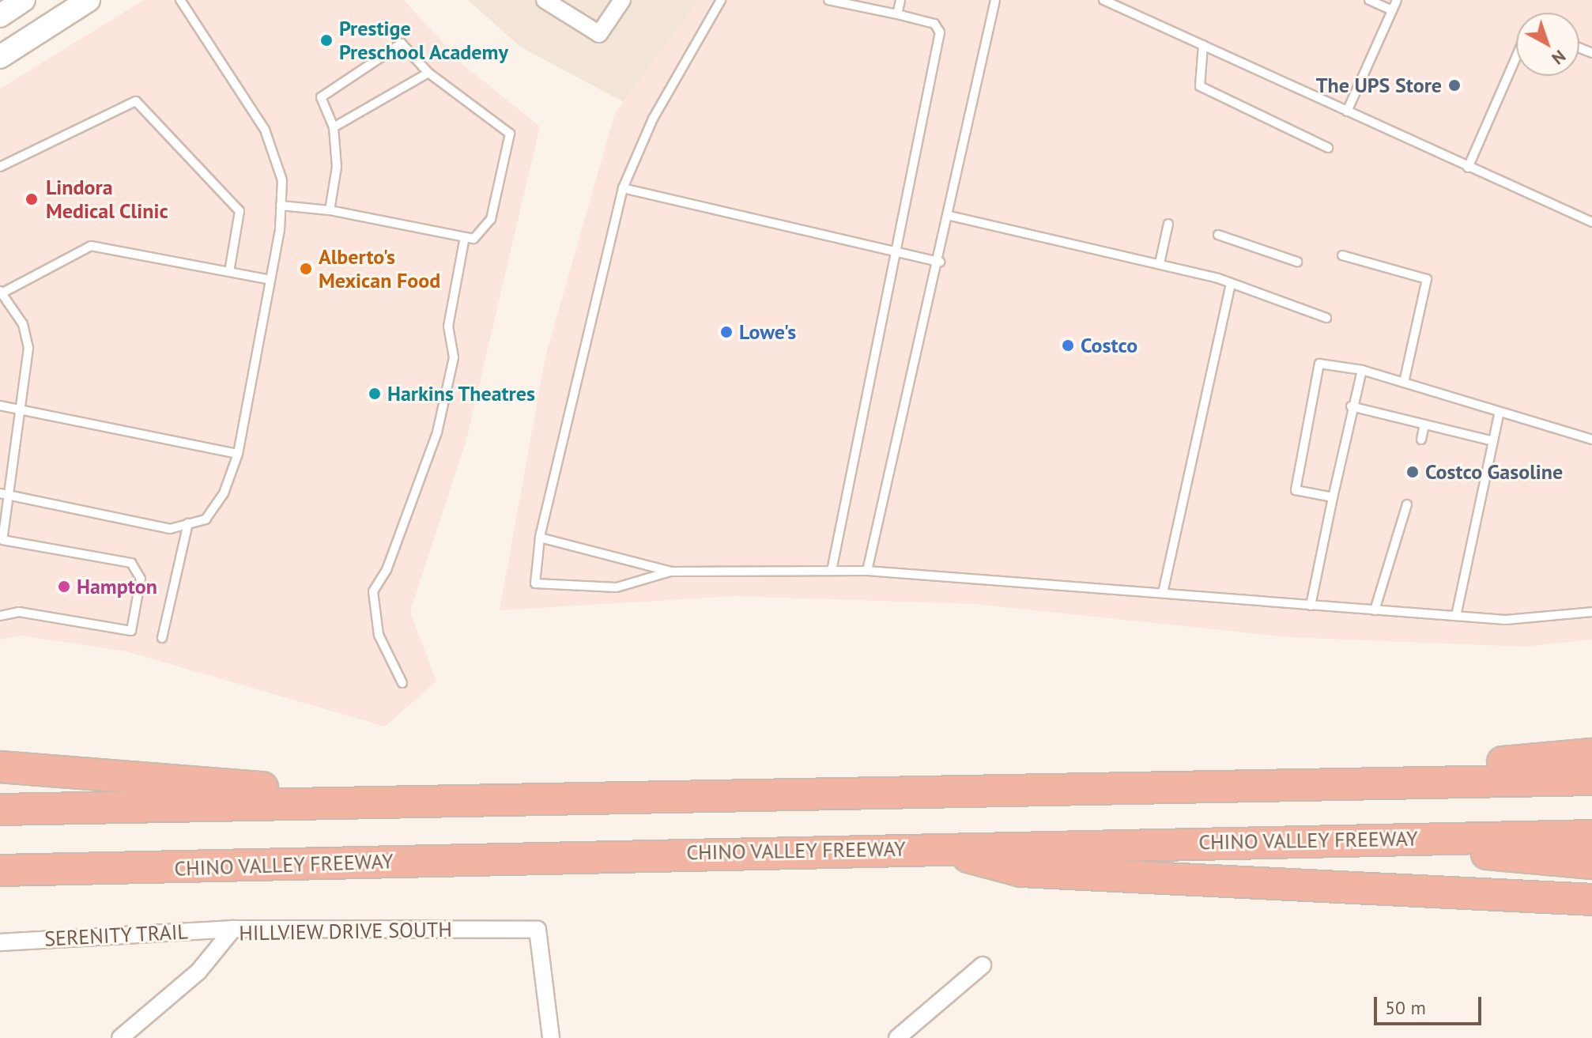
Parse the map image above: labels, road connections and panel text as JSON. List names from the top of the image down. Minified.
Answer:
{"streets":{"highway":["CHINO VALLEY FREEWAY"],"street":["HILLVIEW DRIVE SOUTH","SERENITY TRAIL"]},"crossings":[["HILLVIEW DRIVE SOUTH","SERENITY TRAIL"]],"places":["Prestige Preschool Academy","The UPS Store","Lindora Medical Clinic","Alberto's Mexican Food","Lowe's","Costco","Harkins Theatres","Costco Gasoline","Hampton"],"scale_bar":"50 m","north":"bottom right"}
